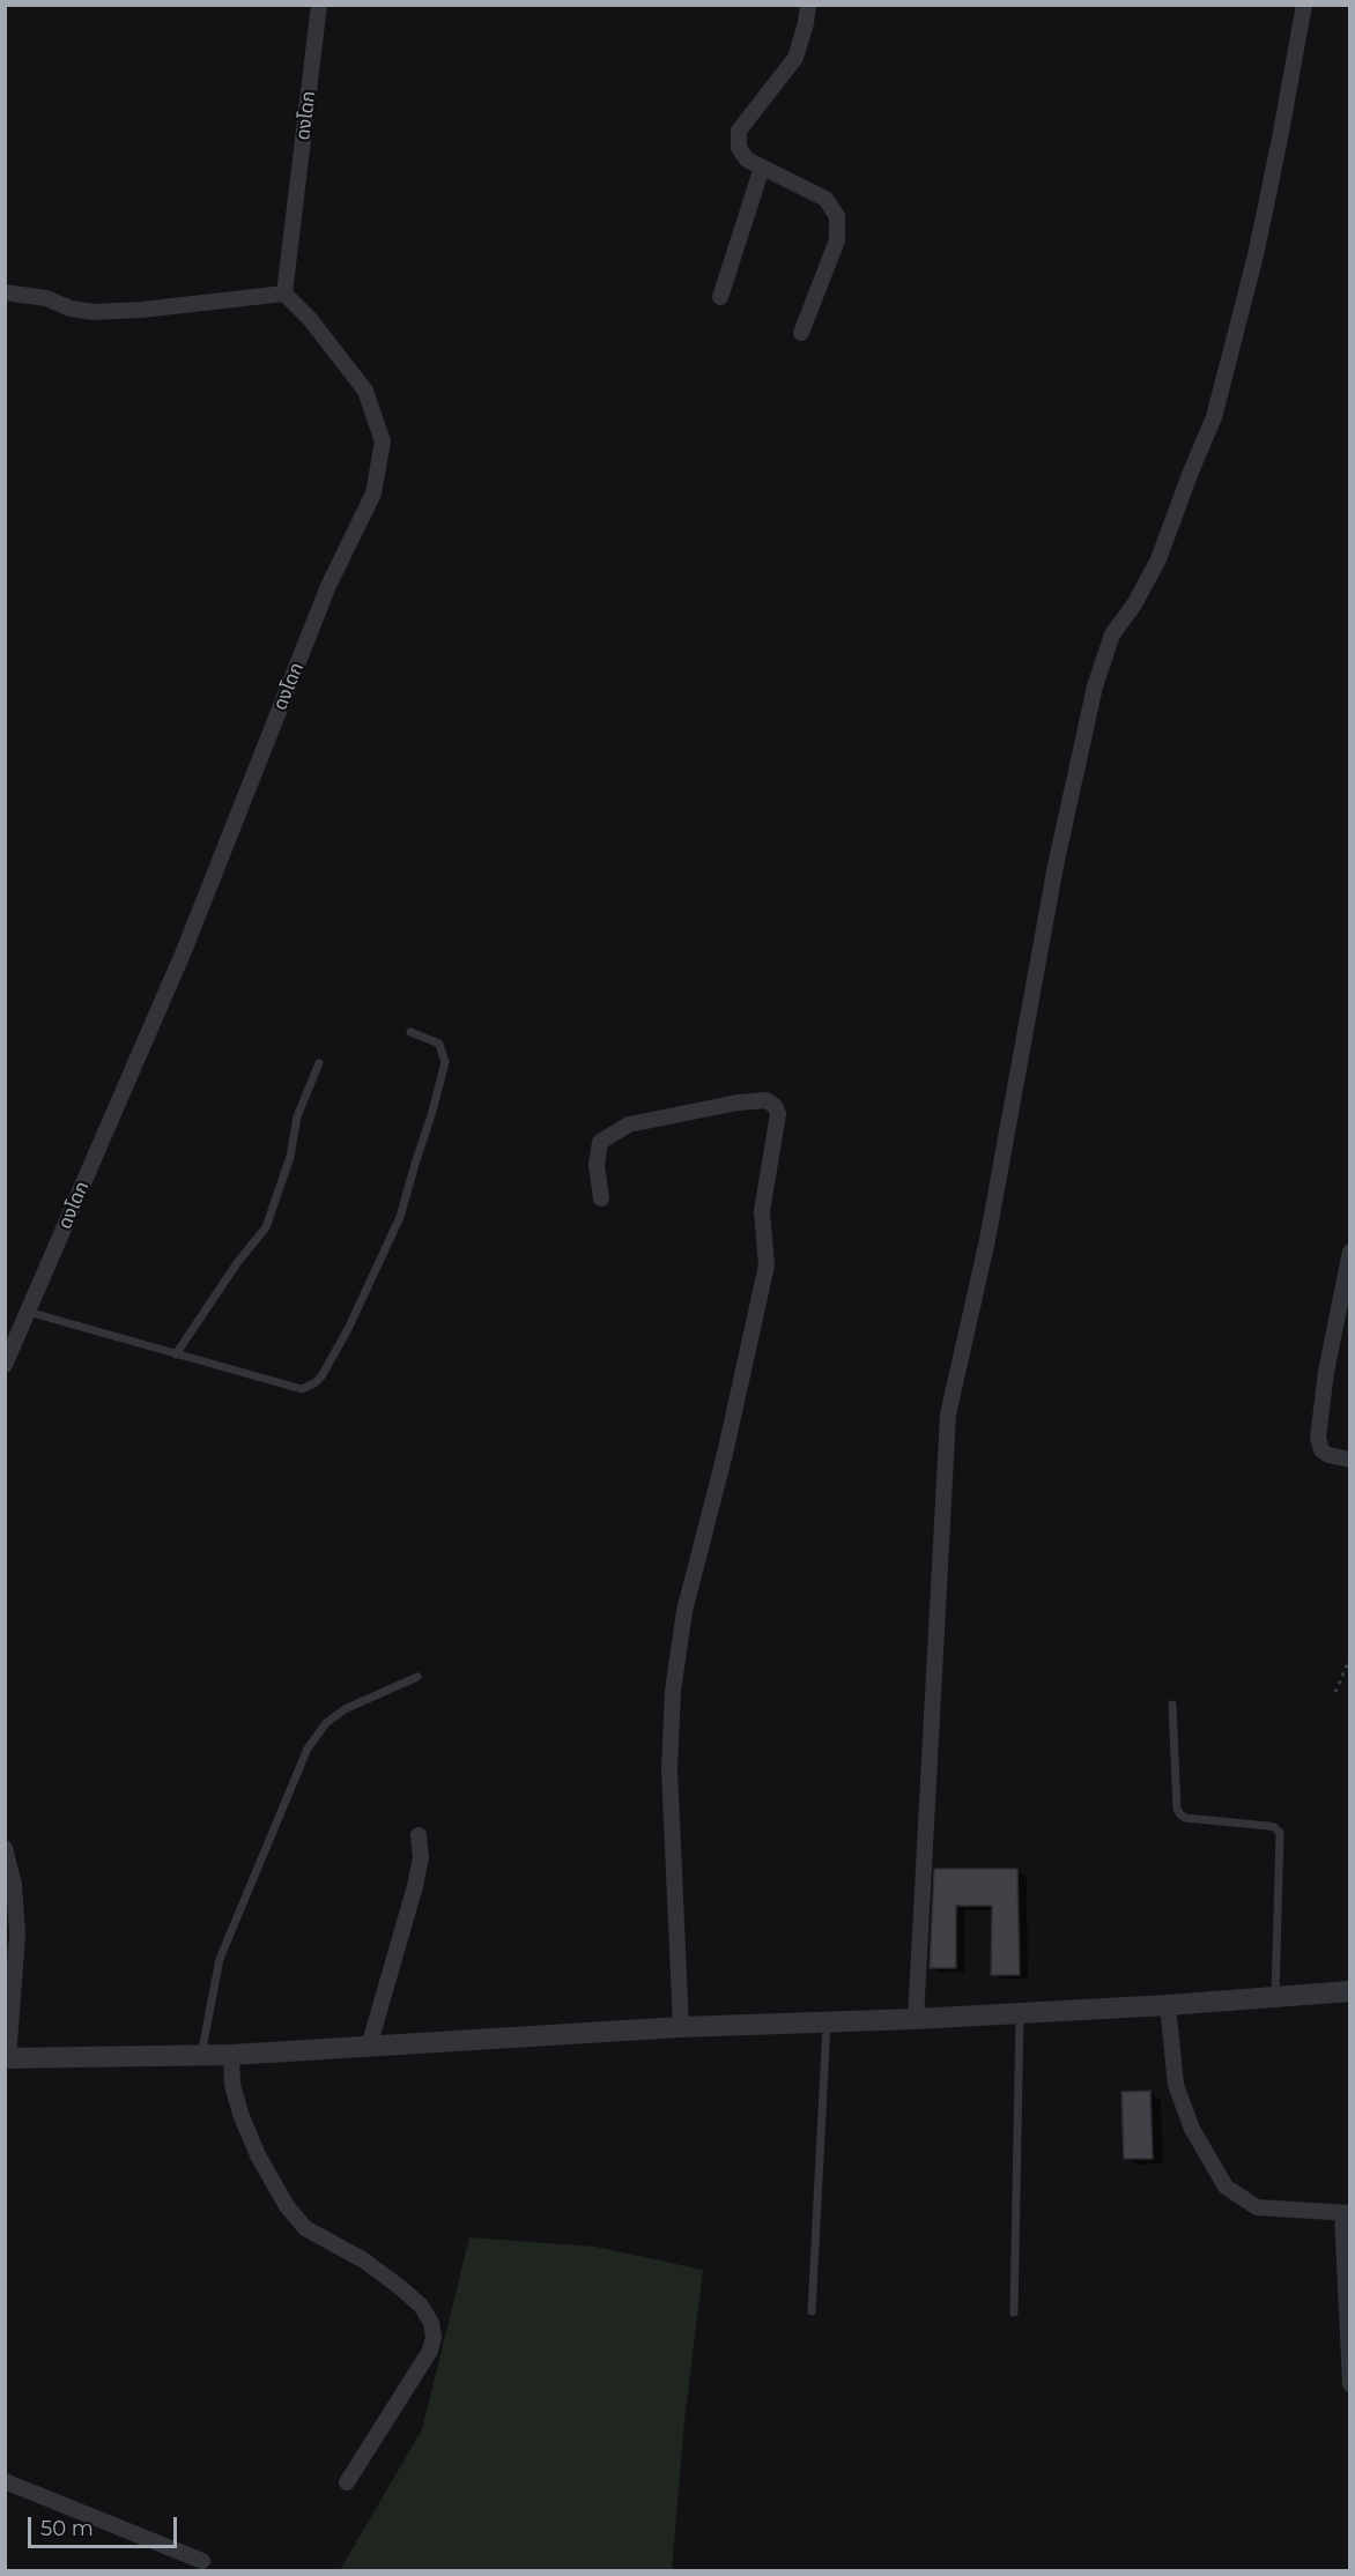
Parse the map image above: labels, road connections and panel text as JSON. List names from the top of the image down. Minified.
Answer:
{"streets":{"street":["ดงโดก"]},"scale_bar":"50 m"}
